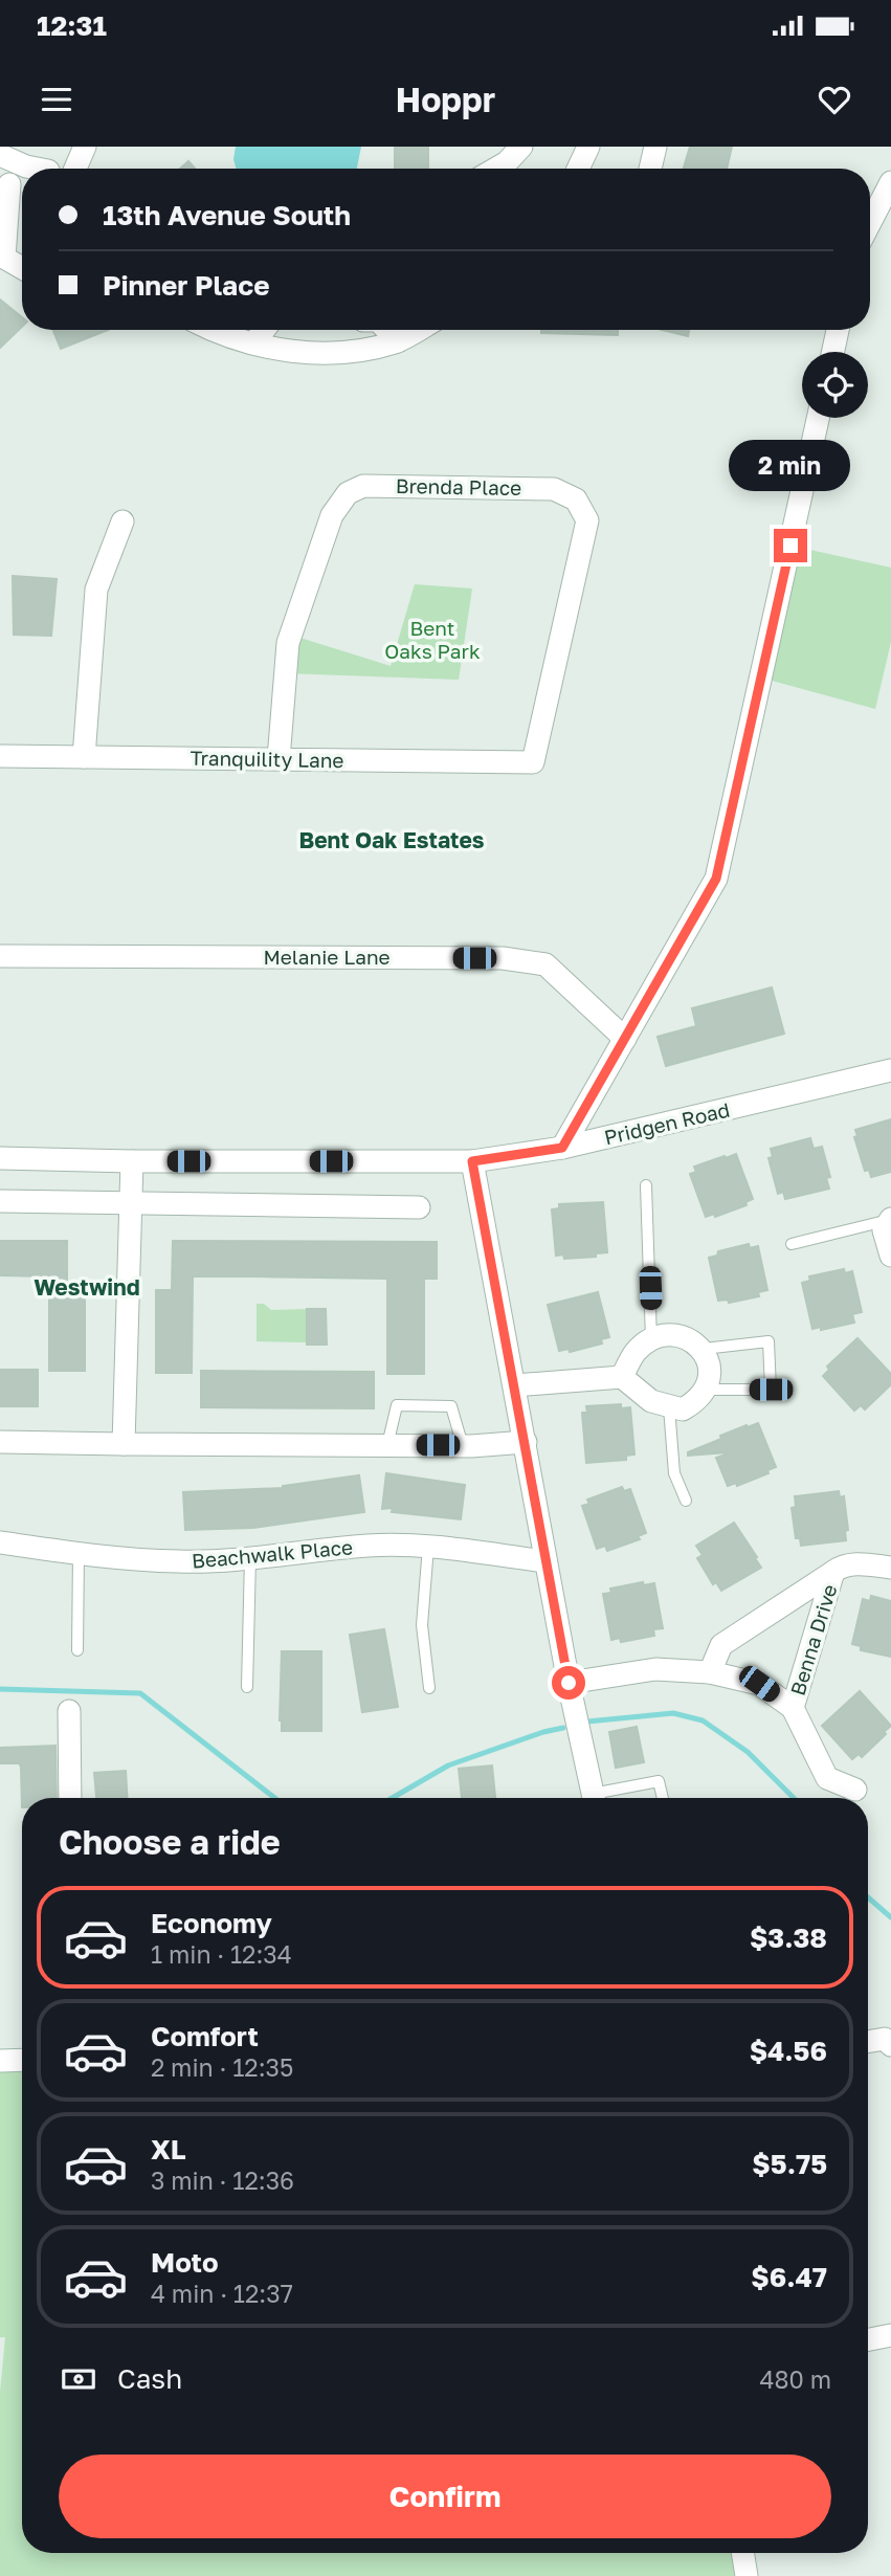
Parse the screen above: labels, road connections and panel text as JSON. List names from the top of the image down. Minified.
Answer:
{"streets":{"street":["Brenda Place","Tranquility Lane","Melanie Lane","Pridgen Road","Beachwalk Place","Benna Drive"]},"crossings":[["Brenda Place","Tranquility Lane"]],"districts":["Bent Oak Estates","Westwind"],"parks":["Bent Oaks Park"],"page":{"status":"12:31","header":"Hoppr","banner":["13th Avenue South","Pinner Place"],"bubble":"2 min","heading":"Choose a ride","list":[{"name":"Economy","note":"1 min · 12:34","value":"$3.38"},{"name":"Comfort","note":"2 min · 12:35","value":"$4.56"},{"name":"XL","note":"3 min · 12:36","value":"$5.75"},{"name":"Moto","note":"4 min · 12:37","value":"$6.47"}],"pay":["Cash","480 m"],"buttons":"Confirm"}}
